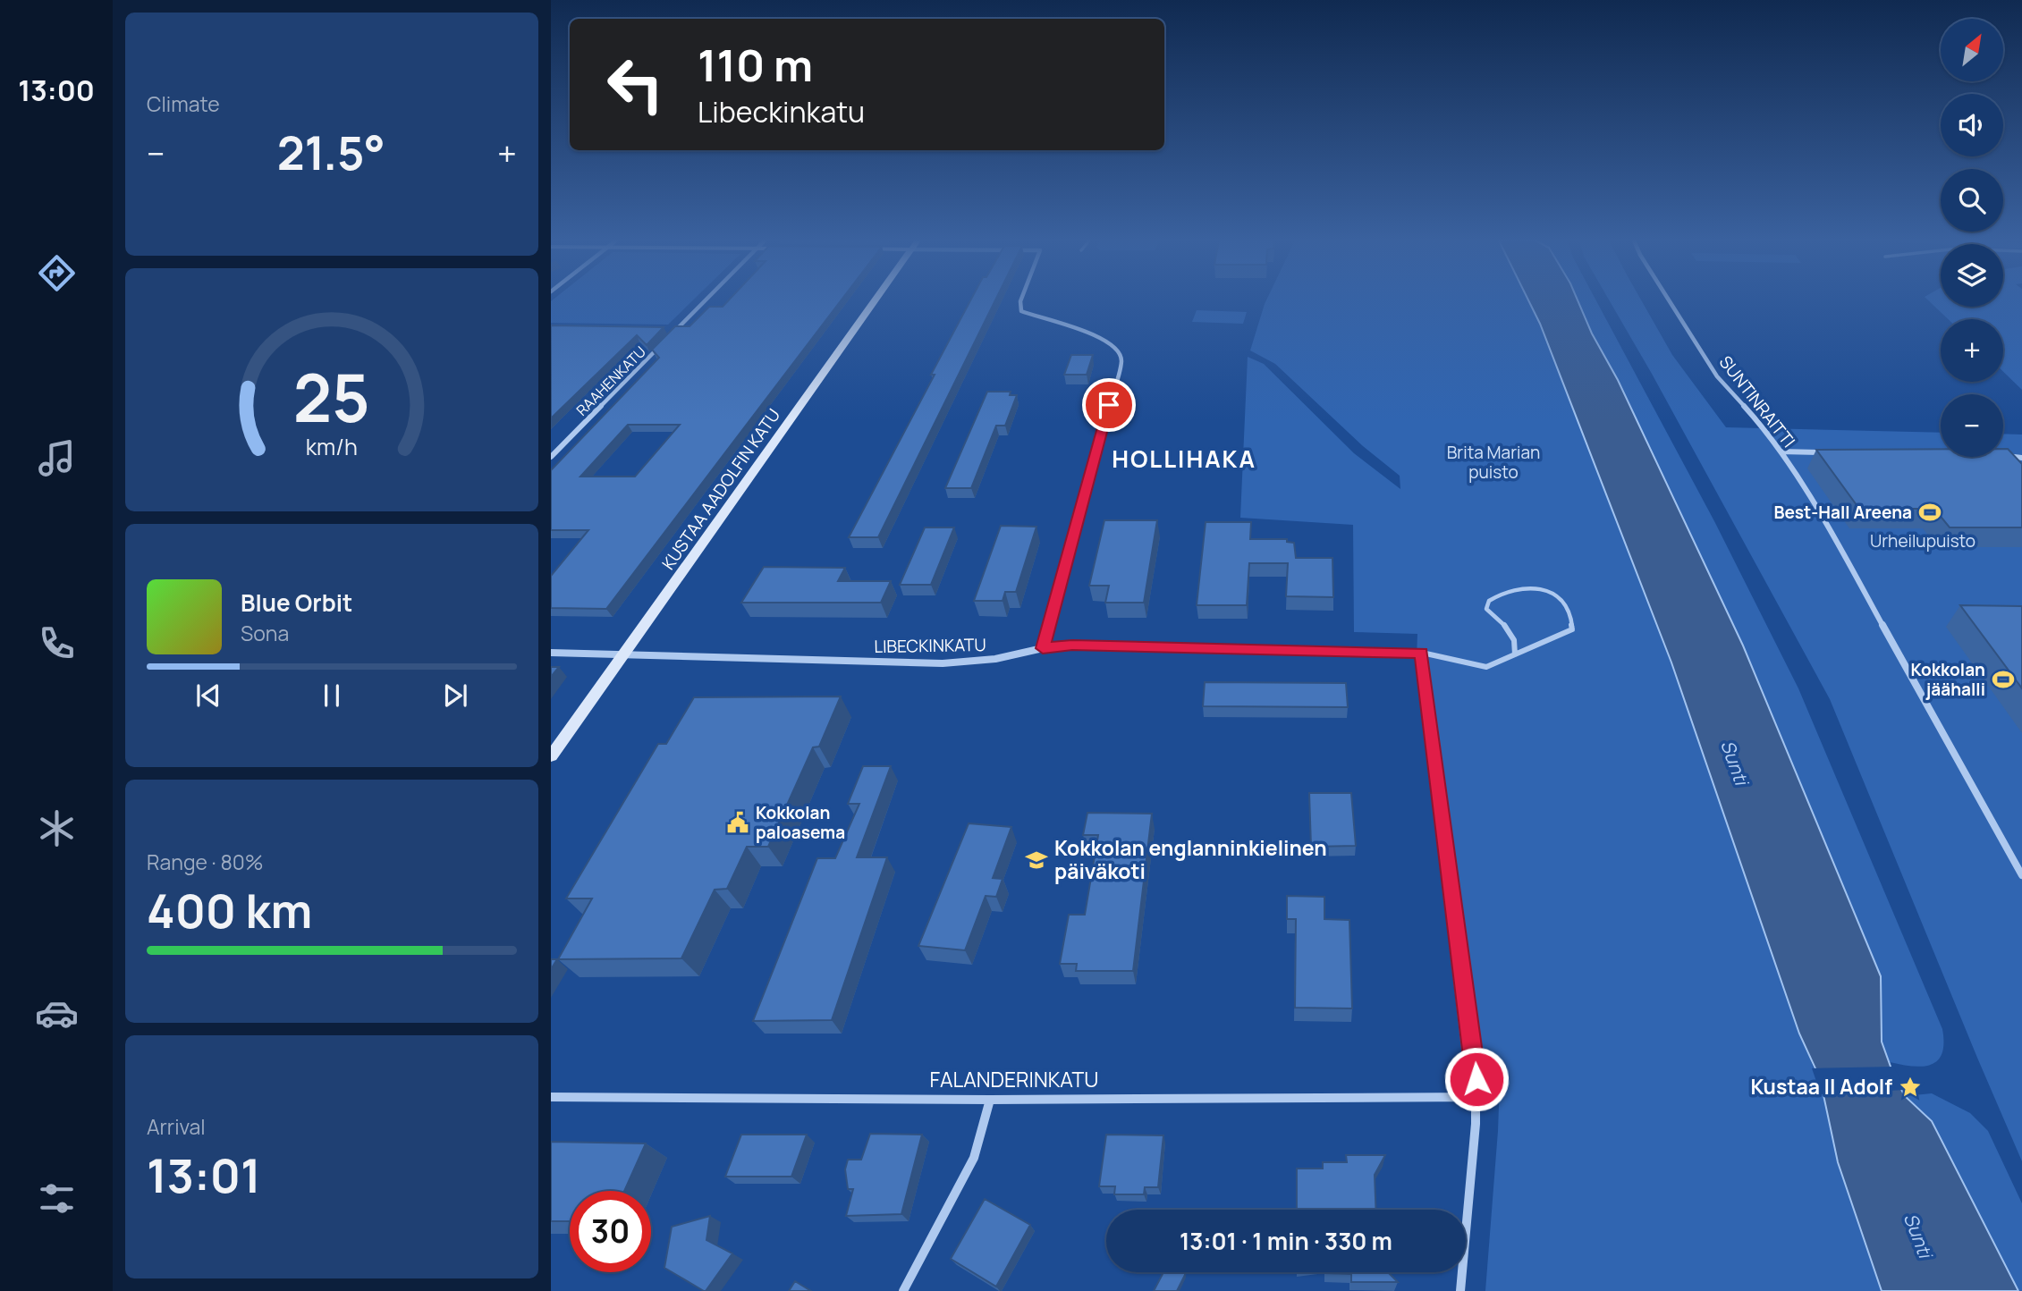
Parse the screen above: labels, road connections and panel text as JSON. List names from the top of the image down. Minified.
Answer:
{"streets":{"main road":["KUSTAA AADOLFIN KATU"],"street":["RAAHENKATU","SUNTINRAITTI","LIBECKINKATU","FALANDERINKATU"]},"crossings":[["KUSTAA AADOLFIN KATU","LIBECKINKATU"]],"districts":["HOLLIHAKA"],"water":["Sunti"],"parks":["Brita Marian puisto","Urheilupuisto"],"places":{"sports":["Best‑Hall Areena","Kokkolan jäähalli"],"public building":["Kokkolan paloasema"],"school or university":["Kokkolan englanninkielinen päiväkoti"],"place":["Kustaa II Adolf"]},"north":"top right","page":{"tabs":"13:00","tile":["Climate",["Range · 80%","400 km"],["Arrival","13:01"]],"map_buttons":["+","−"],"turn":["110 m","Libeckinkatu"],"heat":["−","21.5°","+"],"song":["Blue Orbit","Sona"],"limit":"30","trip":"13:01 · 1 min · 330 m","gauge":["25","km/h"]}}
